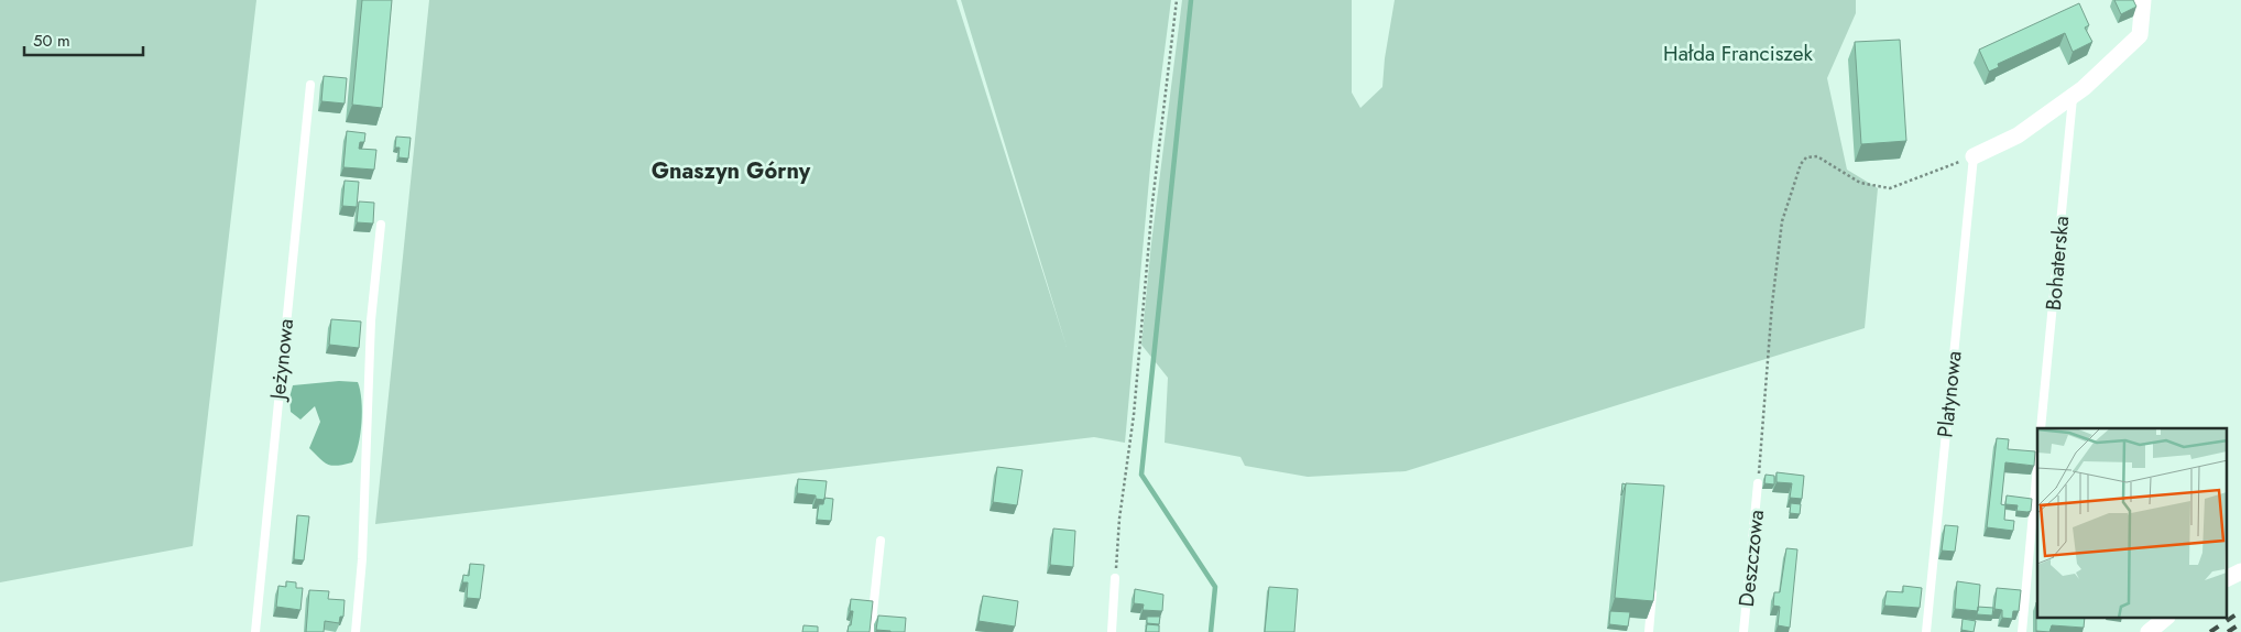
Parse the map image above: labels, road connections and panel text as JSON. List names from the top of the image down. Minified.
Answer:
{"streets":{"lane":["Bohaterska","Jeżynowa","Platynowa","Deszczowa"]},"districts":["Gnaszyn Górny"],"parks":["Hałda Franciszek"],"scale_bar":"50 m"}
